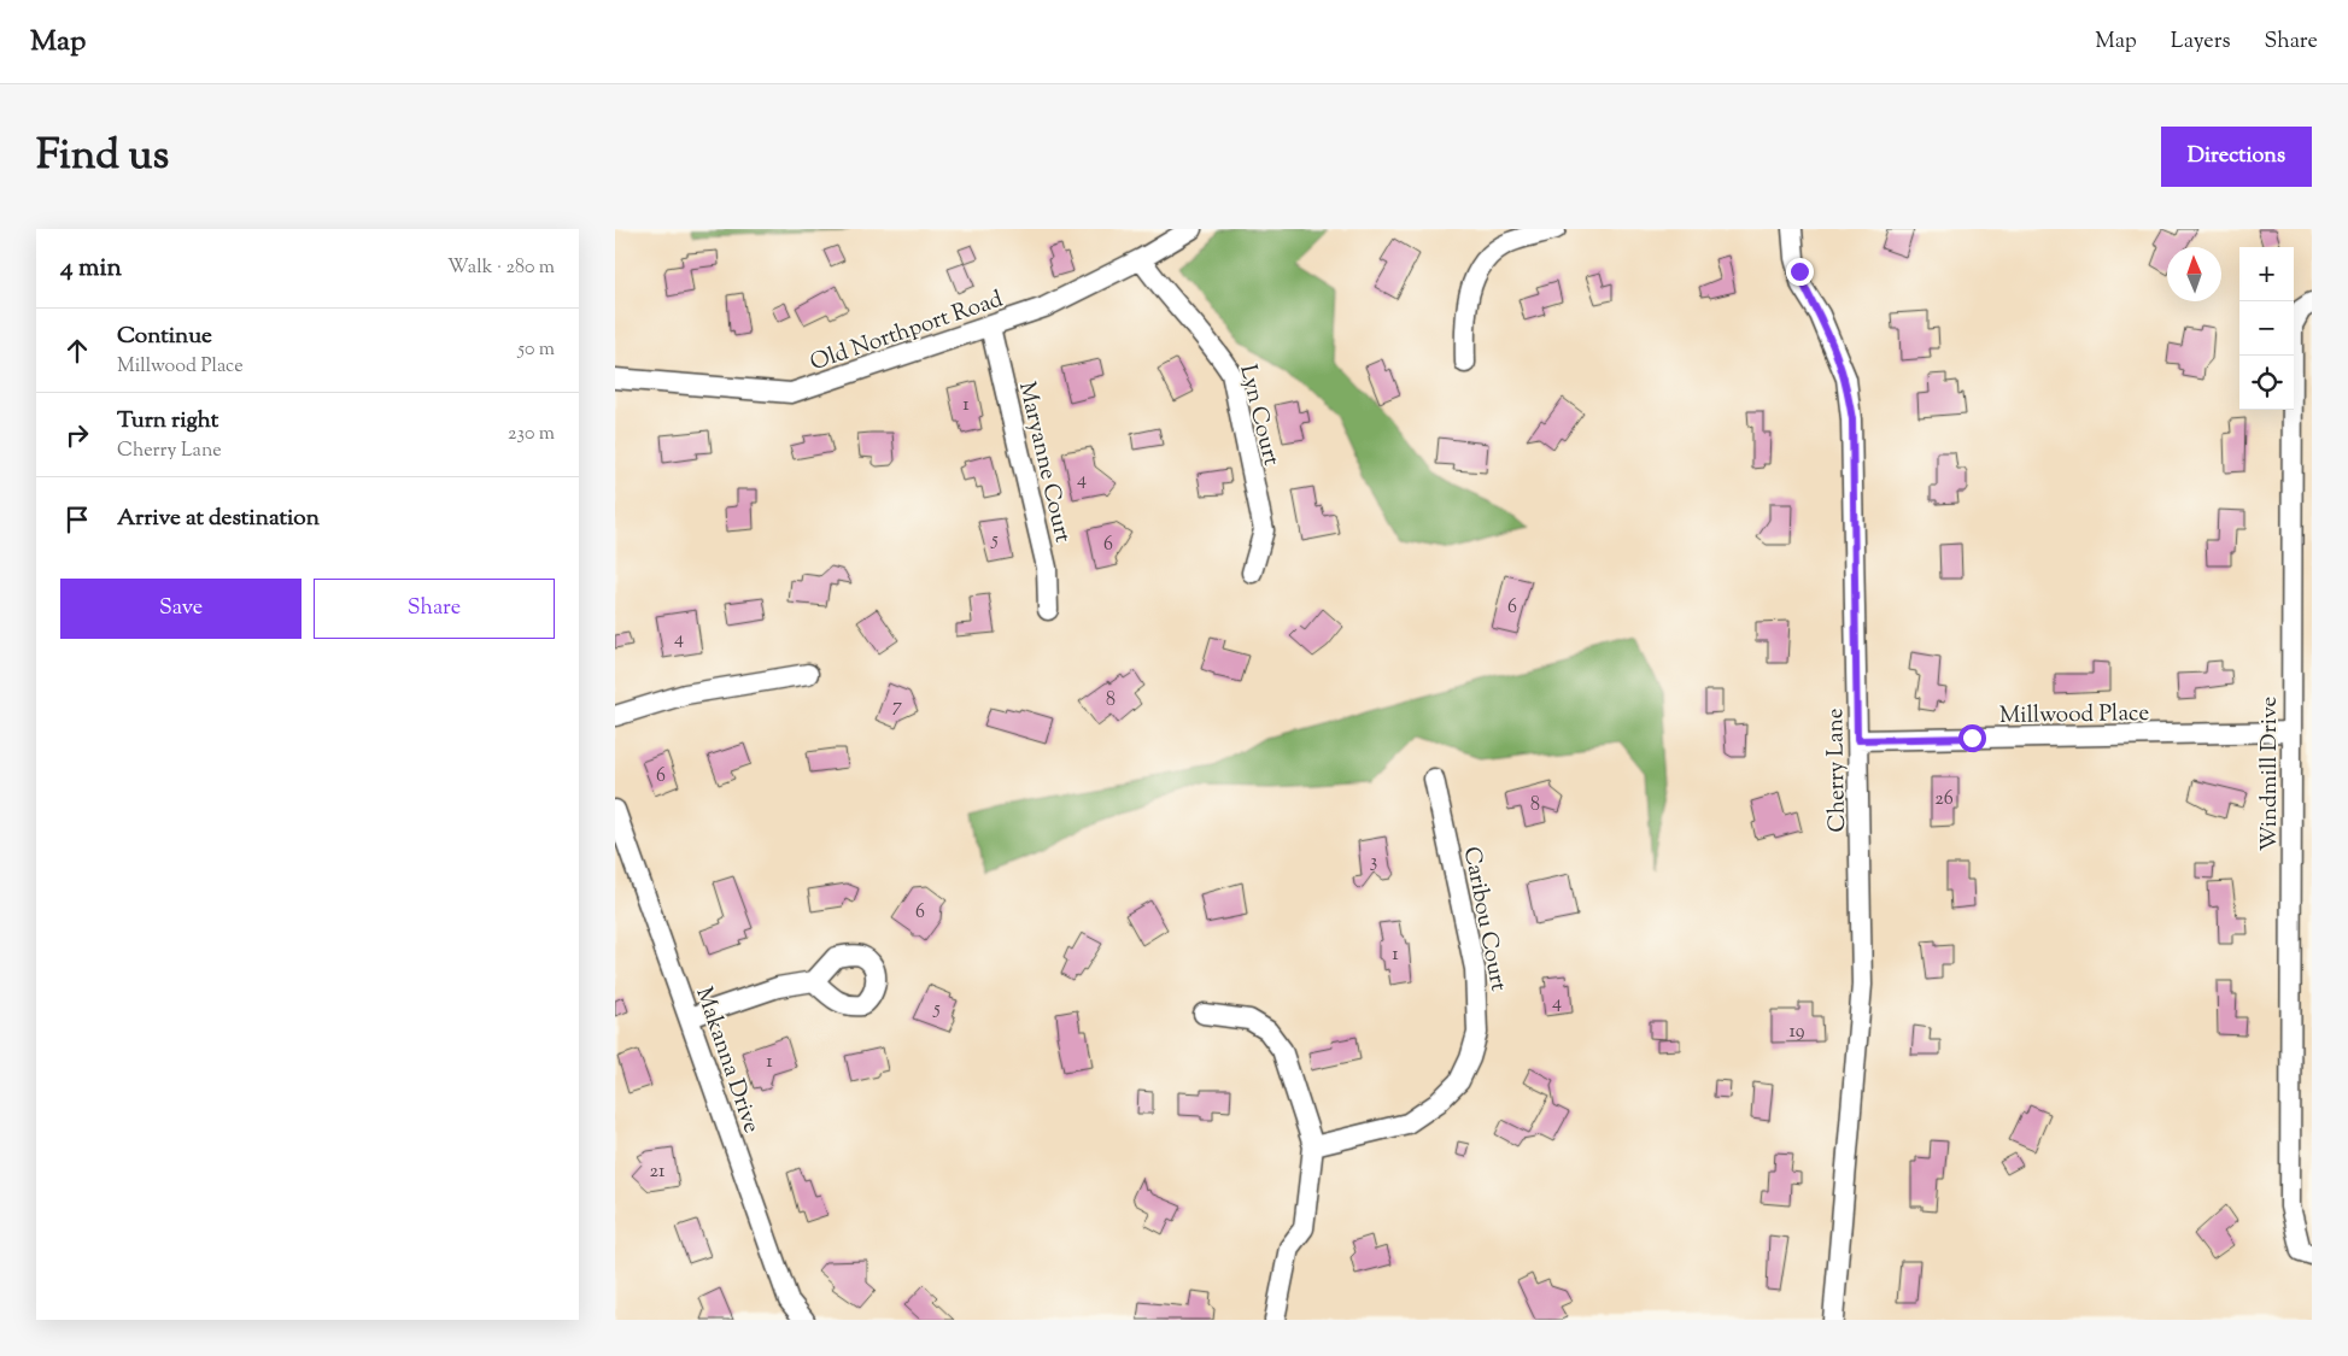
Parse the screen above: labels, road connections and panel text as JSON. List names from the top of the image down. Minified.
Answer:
{"streets":{"street":["Old Northport Road","Lyn Court","Maryanne Court","Millwood Place","Cherry Lane","Windmill Drive","Caribou Court","Makanna Drive"]},"crossings":[["Old Northport Road","Lyn Court"],["Old Northport Road","Maryanne Court"],["Millwood Place","Cherry Lane"],["Millwood Place","Windmill Drive"]],"house_numbers":["1","4","5","6","6","4","8","7","6","26","8","3","6","1","4","5","19","1","21"],"north":"top","page":{"header":"Map","nav":["Map","Layers","Share"],"title":"Find us","buttons":["Directions",["Save","Share"]],"heading":["4 min","Walk · 280 m"],"map_buttons":["+","−"],"list":[["Continue","Millwood Place","50 m"],["Turn right","Cherry Lane","230 m"],"Arrive at destination"]}}
